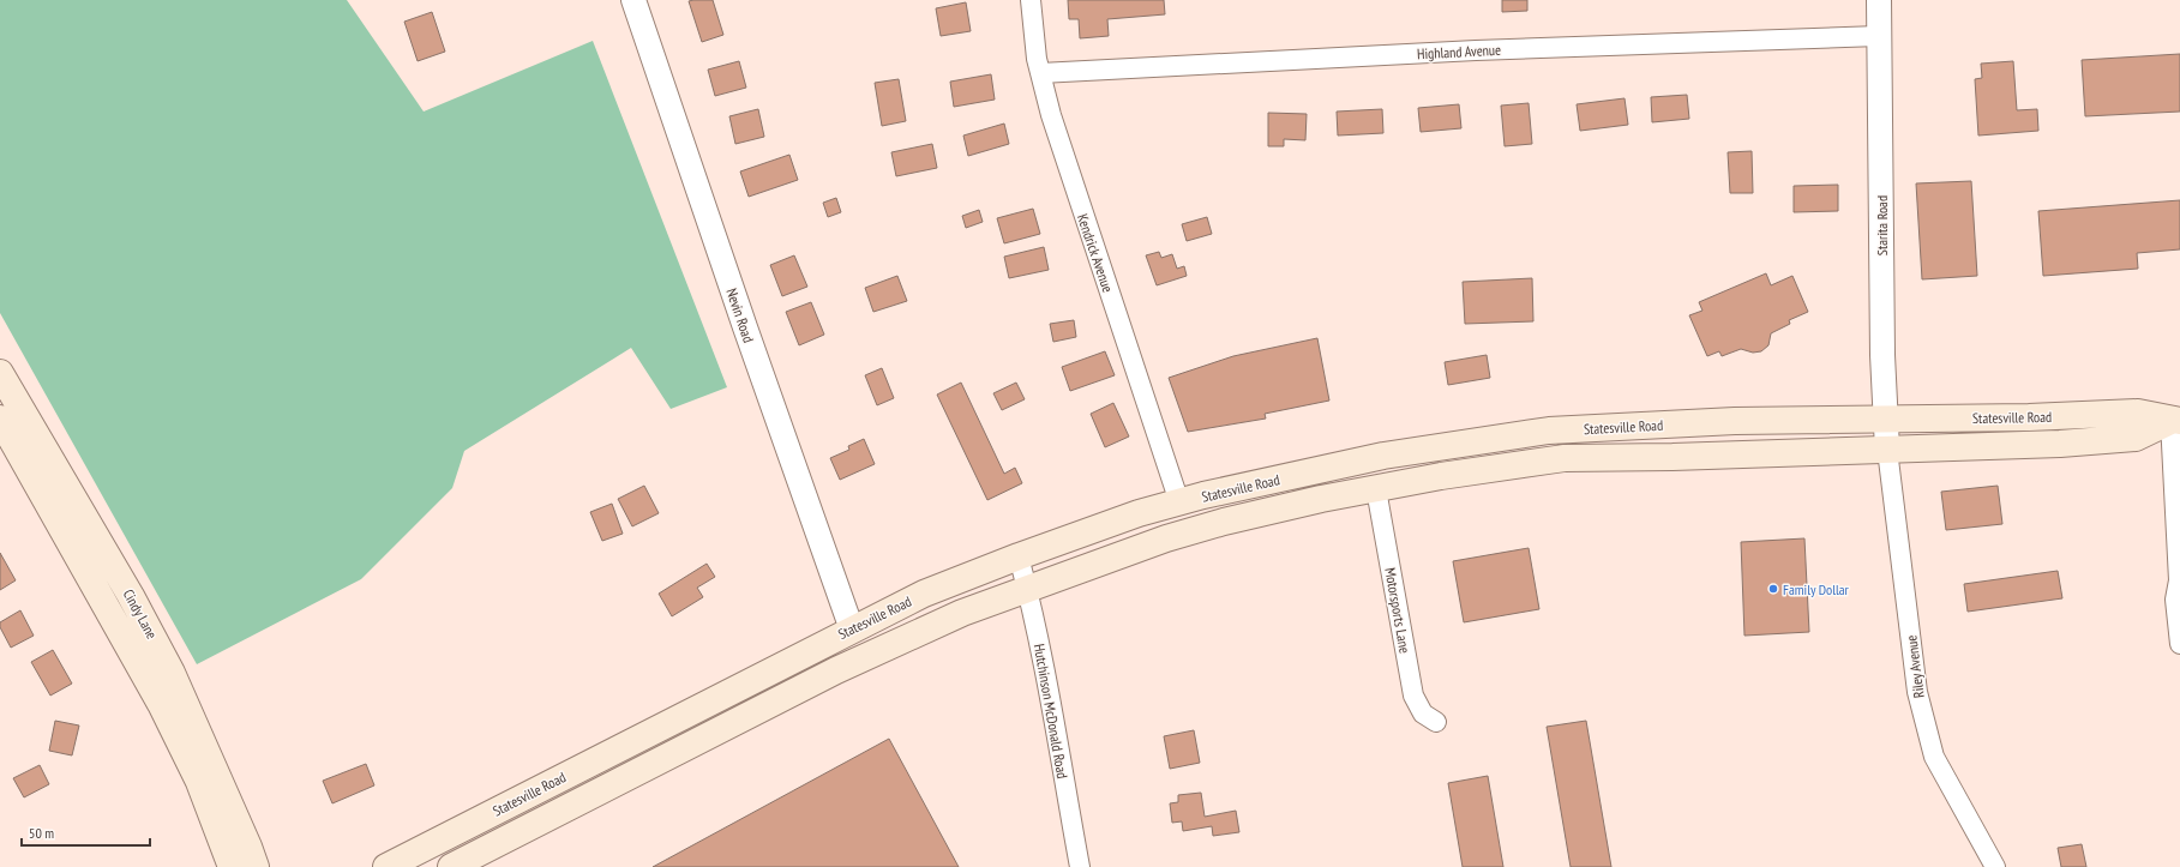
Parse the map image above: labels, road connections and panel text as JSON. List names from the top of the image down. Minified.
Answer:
{"streets":{"main road":["Statesville Road","Cindy Lane"],"street":["Highland Avenue","Starita Road","Kendrick Avenue","Nevin Road","Motorsports Lane","Riley Avenue","Hutchinson McDonald Road"]},"crossings":[["Highland Avenue","Starita Road"],["Highland Avenue","Kendrick Avenue"],["Starita Road","Statesville Road"],["Starita Road","Riley Avenue"],["Kendrick Avenue","Statesville Road"],["Nevin Road","Statesville Road"],["Statesville Road","Motorsports Lane"],["Statesville Road","Riley Avenue"],["Statesville Road","Hutchinson McDonald Road"]],"places":["Family Dollar"],"scale_bar":"50 m"}
